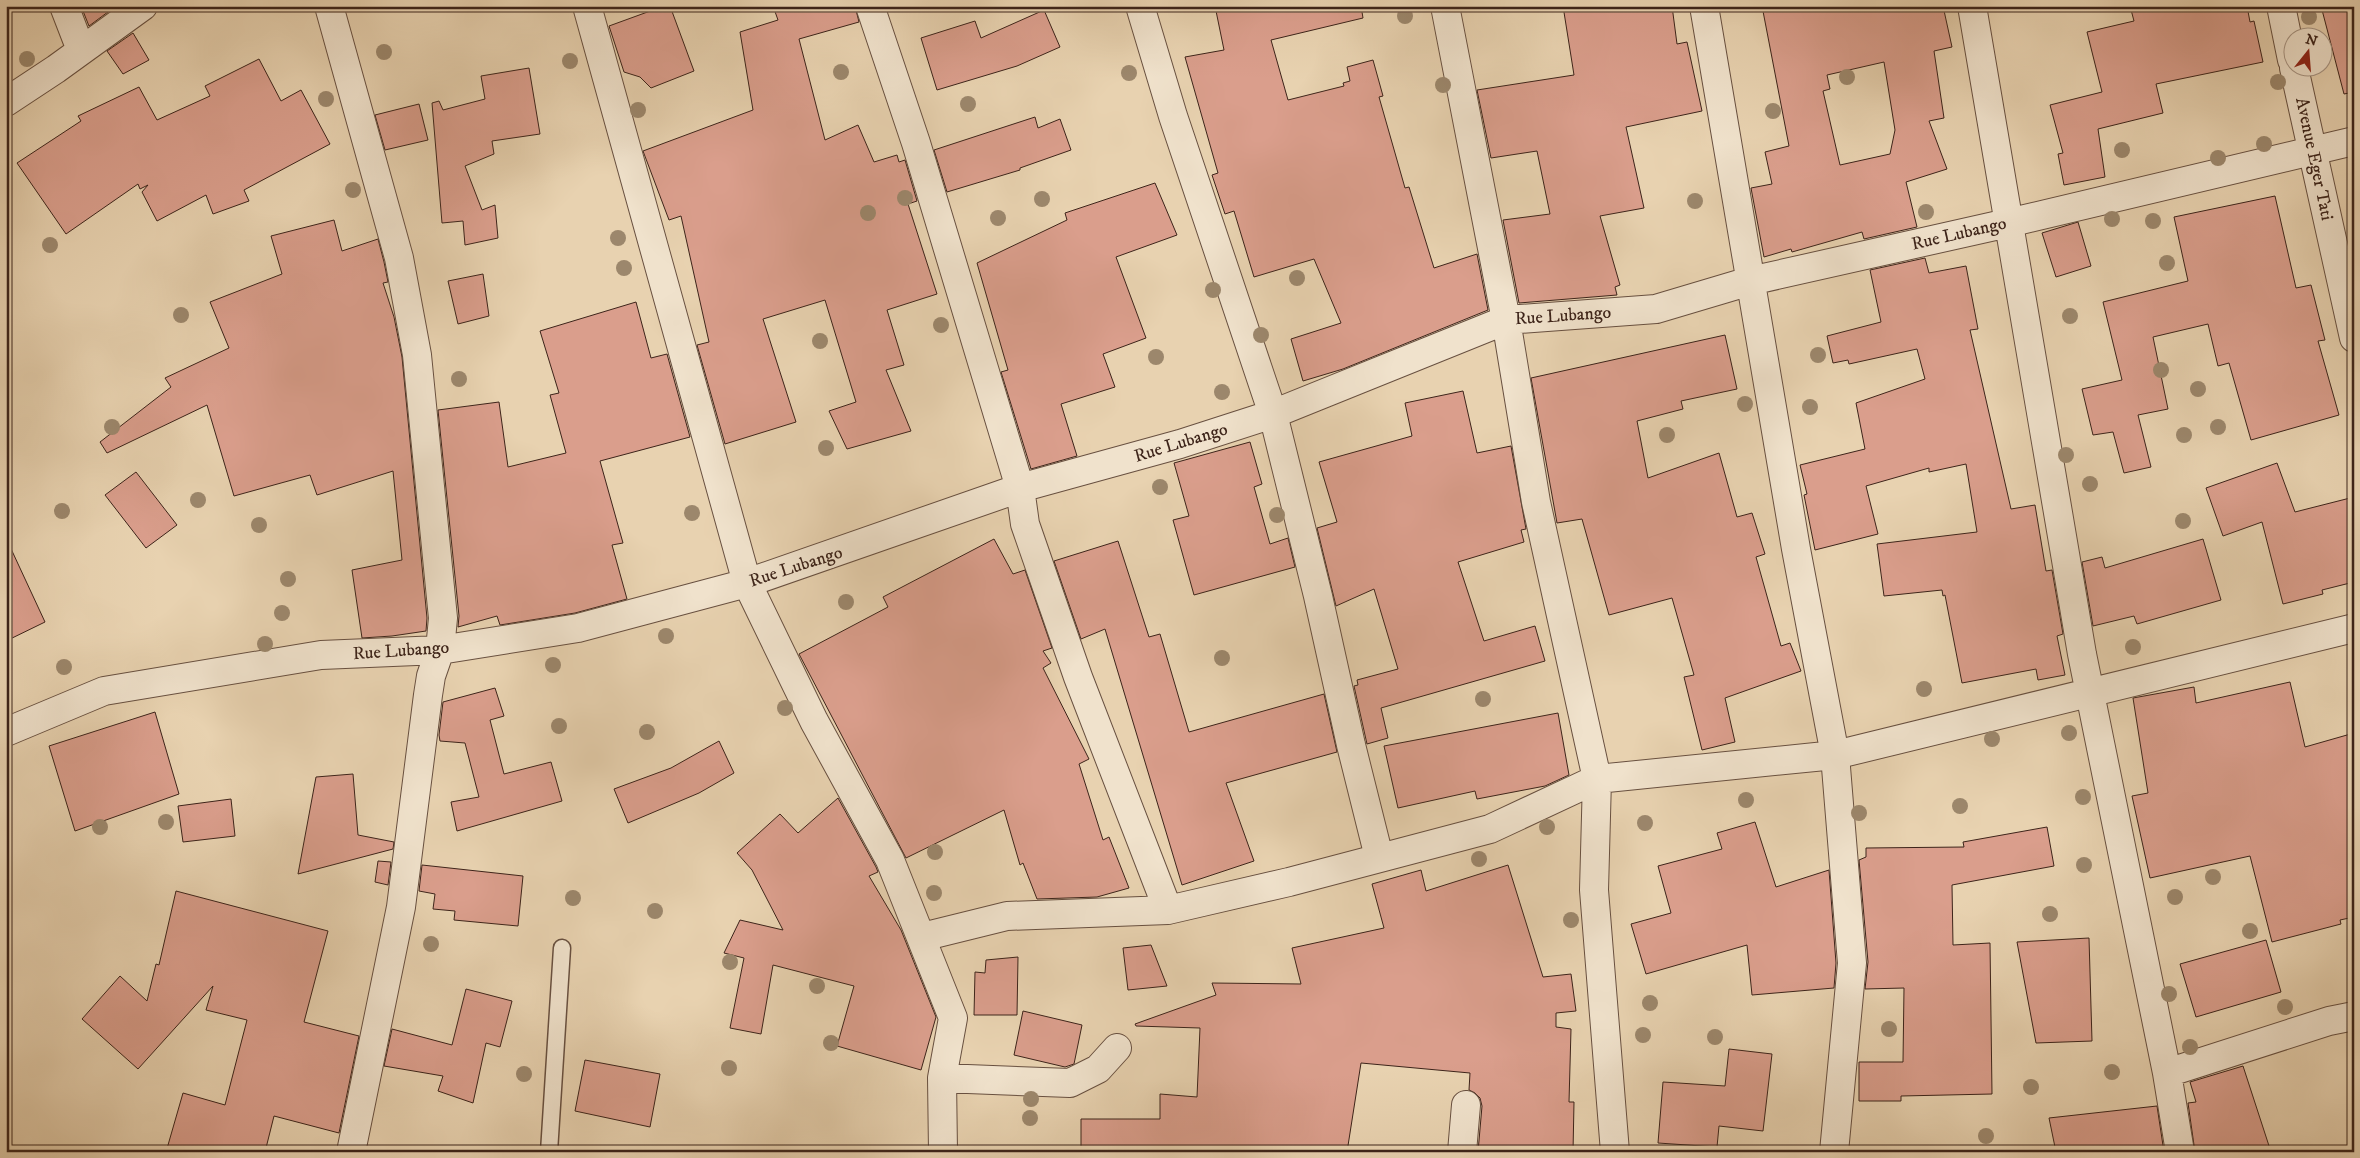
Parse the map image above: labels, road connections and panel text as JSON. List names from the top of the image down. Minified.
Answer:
{"streets":{"street":["Avenue Eger Tati","Rue Lubango"]},"crossings":[["Avenue Eger Tati","Rue Lubango"]],"north":"top"}
